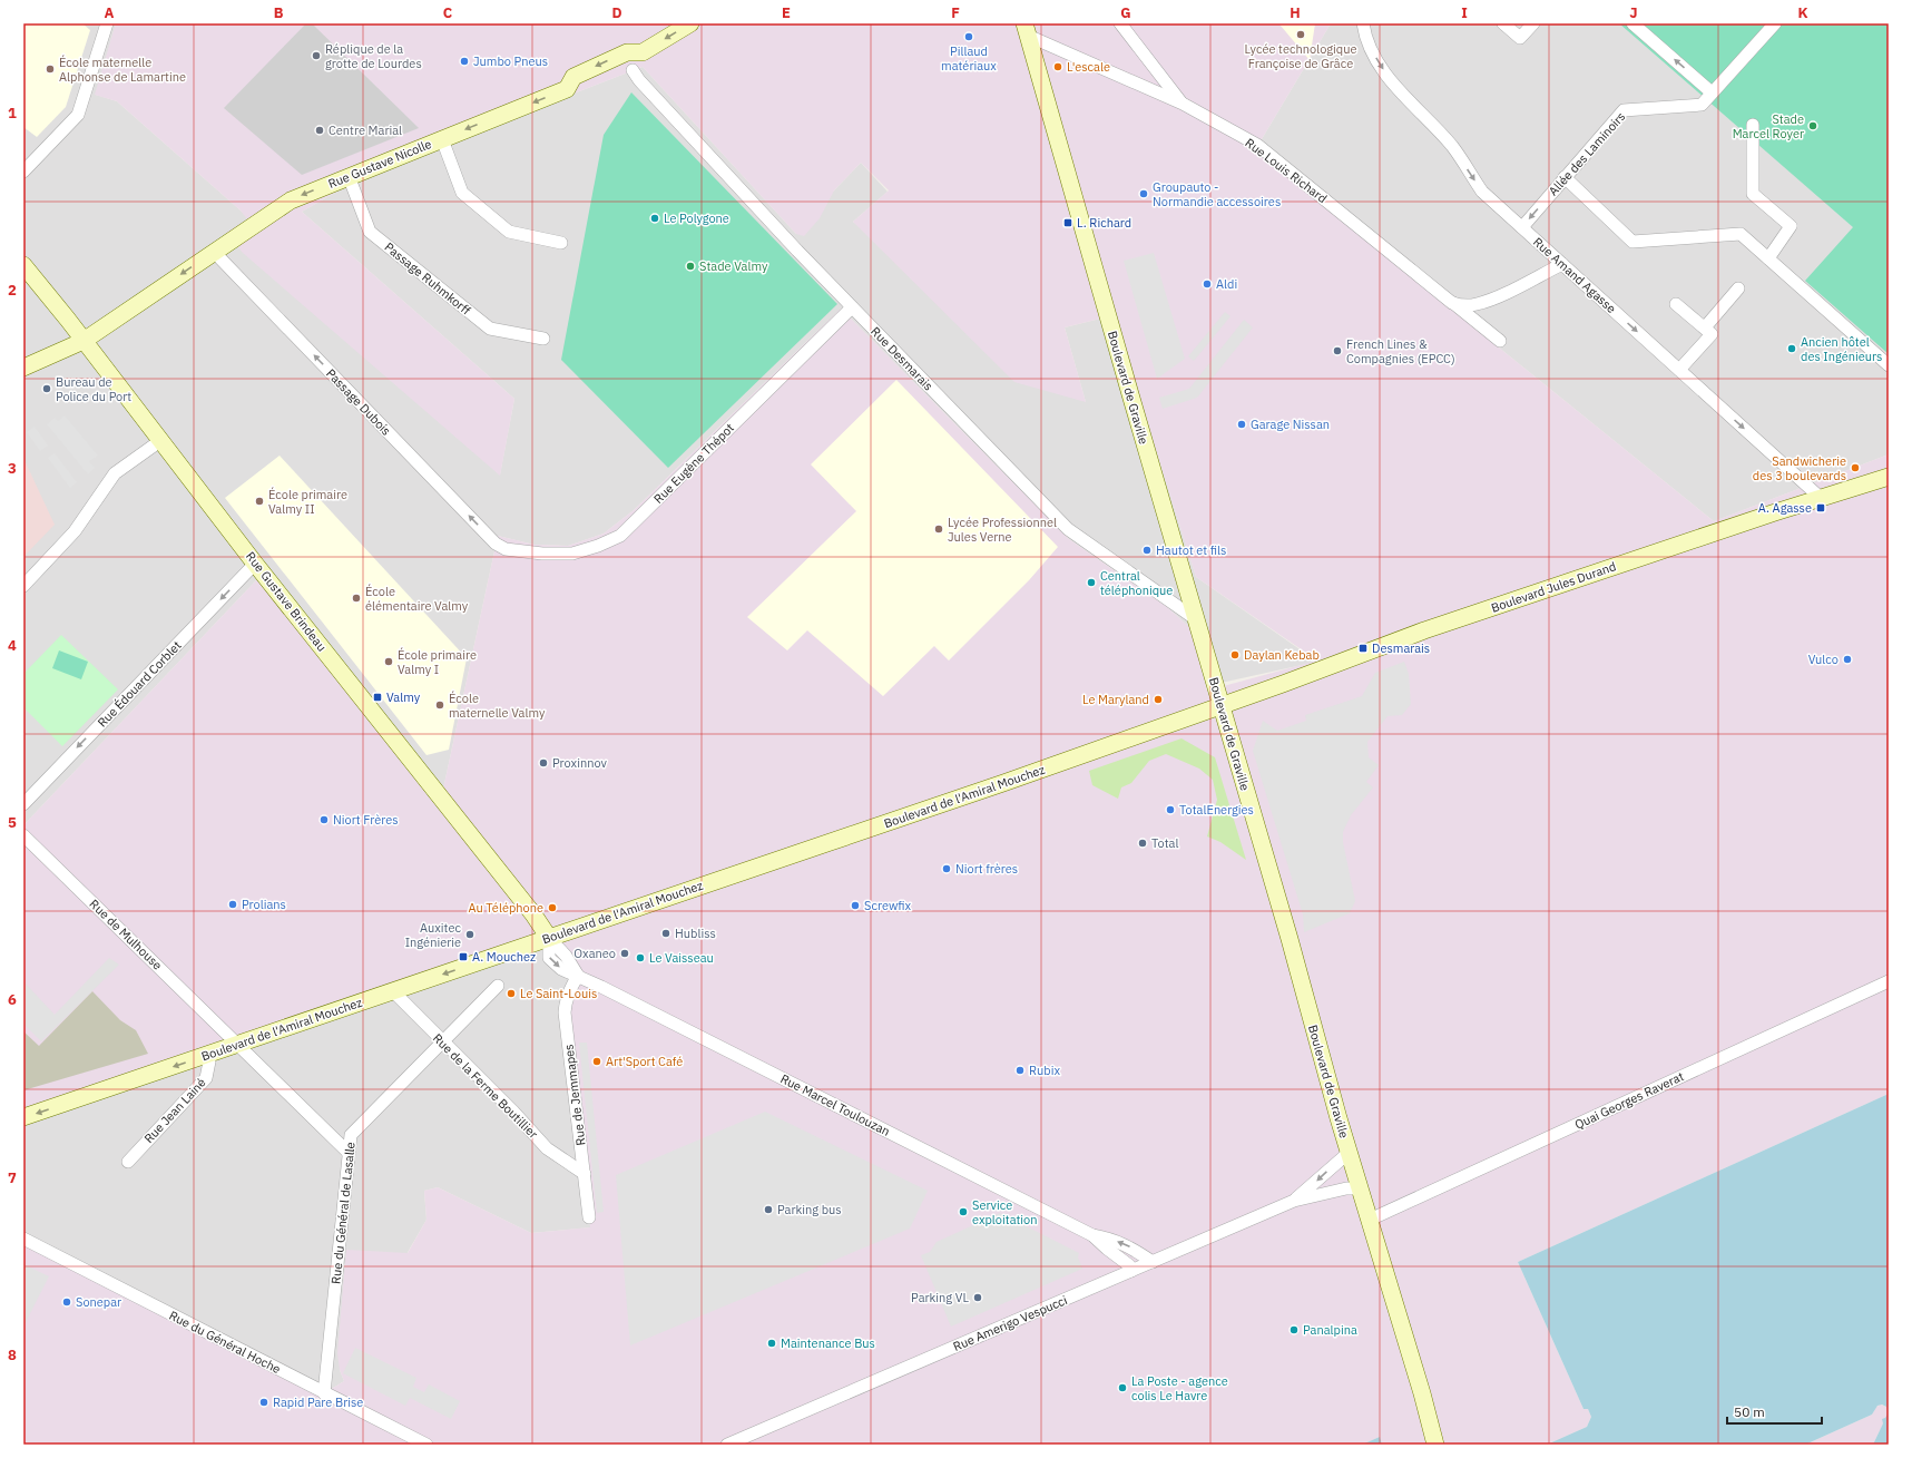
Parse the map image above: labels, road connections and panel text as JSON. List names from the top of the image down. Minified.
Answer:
{"streets":{"street":["Allée des Laminoirs","Rue Gustave Nicolle","Rue Louis Richard","Rue Amand Agasse","Passage Ruhmkorff","Rue Desmarais","Boulevard de Graville","Passage Dubois","Rue Eugène Thépot","Boulevard Jules Durand","Rue Gustave Brindeau","Rue Édouard Corblet","Boulevard de l'Amiral Mouchez","Rue de Mulhouse","Rue de la Ferme Boutillier","Rue de Jemmapes","Quai Georges Raverat","Rue Marcel Toulouzan","Rue Jean Lainé","Rue du Général de Lasalle","Rue Amerigo Vespucci","Rue du Général Hoche"]},"crossings":[["Allée des Laminoirs","Rue Amand Agasse"],["Rue Gustave Nicolle","Passage Ruhmkorff"],["Rue Gustave Nicolle","Passage Dubois"],["Rue Gustave Nicolle","Rue Gustave Brindeau"],["Rue Louis Richard","Boulevard de Graville"],["Rue Amand Agasse","Boulevard Jules Durand"],["Rue Desmarais","Boulevard de Graville"],["Rue Desmarais","Rue Eugène Thépot"],["Boulevard de Graville","Boulevard Jules Durand"],["Boulevard de Graville","Boulevard de l'Amiral Mouchez"],["Boulevard de Graville","Quai Georges Raverat"],["Boulevard de Graville","Rue Amerigo Vespucci"],["Passage Dubois","Rue Eugène Thépot"],["Boulevard Jules Durand","Boulevard de l'Amiral Mouchez"],["Rue Gustave Brindeau","Rue Édouard Corblet"],["Rue Gustave Brindeau","Boulevard de l'Amiral Mouchez"],["Boulevard de l'Amiral Mouchez","Rue de Mulhouse"],["Boulevard de l'Amiral Mouchez","Rue de la Ferme Boutillier"],["Boulevard de l'Amiral Mouchez","Rue Jean Lainé"],["Rue de Mulhouse","Rue du Général de Lasalle"],["Rue de la Ferme Boutillier","Rue de Jemmapes"],["Rue de la Ferme Boutillier","Rue du Général de Lasalle"],["Rue de Jemmapes","Rue Marcel Toulouzan"],["Rue Marcel Toulouzan","Rue Amerigo Vespucci"],["Rue du Général de Lasalle","Rue du Général Hoche"]],"one_way":["Rue Gustave Nicolle","Rue Amand Agasse","Passage Dubois","Rue Édouard Corblet"],"places":{"other":["Lycée technologique Françoise de Grâce","Pillaud matériaux","Réplique de la grotte de Lourdes","Jumbo Pneus","L'escale","École maternelle Alphonse de Lamartine","Stade Marcel Royer","Centre Marial","Groupauto - Normandie accessoires","Le Polygone","Stade Valmy","Aldi","Ancien hôtel des Ingénieurs","French Lines & Compagnies (EPCC)","Bureau de Police du Port","Garage Nissan","Sandwicherie des 3 boulevards","École primaire Valmy II","Lycée Professionnel Jules Verne","Hautot et fils","Central téléphonique","École élémentaire Valmy","Daylan Kebab","Vulco","École primaire Valmy I","Le Maryland","École maternelle Valmy","Proxinnov","TotalEnergies","Niort Frères","Total","Niort frères","Prolians","Screwfix","Au Téléphone","Hubliss","Auxitec Ingénierie","Oxaneo","Le Vaisseau","Le Saint-Louis","Art'Sport Café","Rubix","Parking bus","Service exploitation","Parking VL","Sonepar","Panalpina","Maintenance Bus","La Poste - agence colis Le Havre","Rapid Pare Brise"],"transit":["L. Richard","A. Agasse","Desmarais","Valmy","A. Mouchez"]},"scale_bar":"50 m","grid":{"columns":["A","B","C","D","E","F","G","H","I","J","K"],"rows":["1","2","3","4","5","6","7","8"]}}
